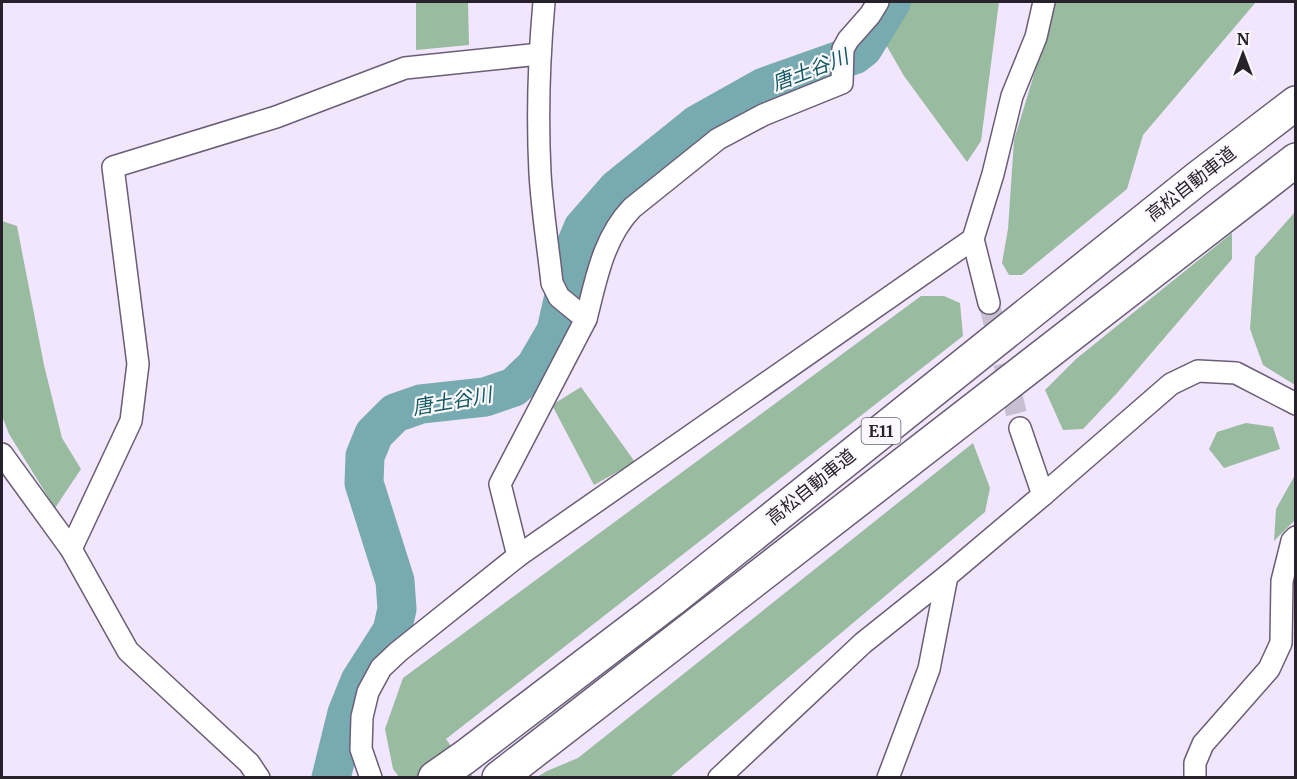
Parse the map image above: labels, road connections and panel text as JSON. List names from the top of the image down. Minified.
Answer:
{"streets":{"highway":["高松自動車道","E11"]},"water":["唐土谷川"],"north":"top"}
